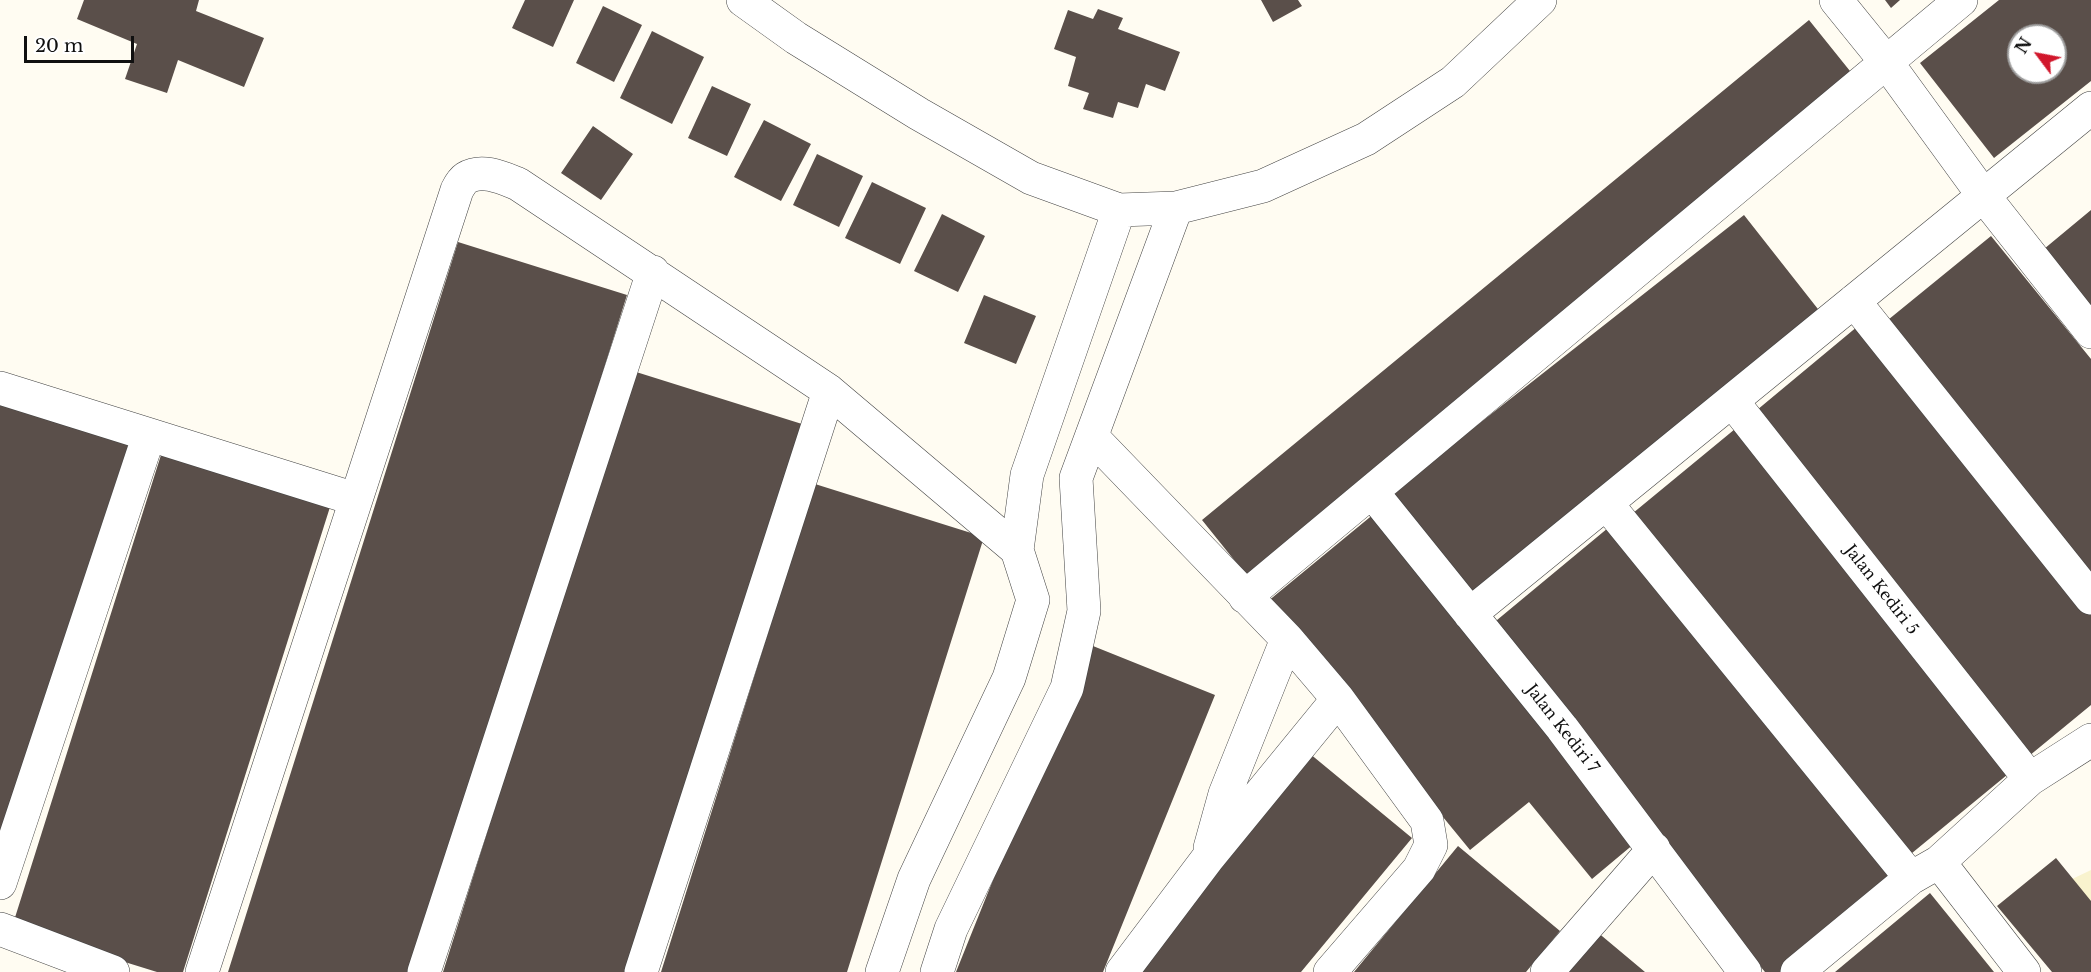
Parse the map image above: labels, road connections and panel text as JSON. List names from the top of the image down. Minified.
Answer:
{"streets":{"street":["Jalan Kediri 5","Jalan Kediri 7"]},"scale_bar":"20 m","north":"top left"}
